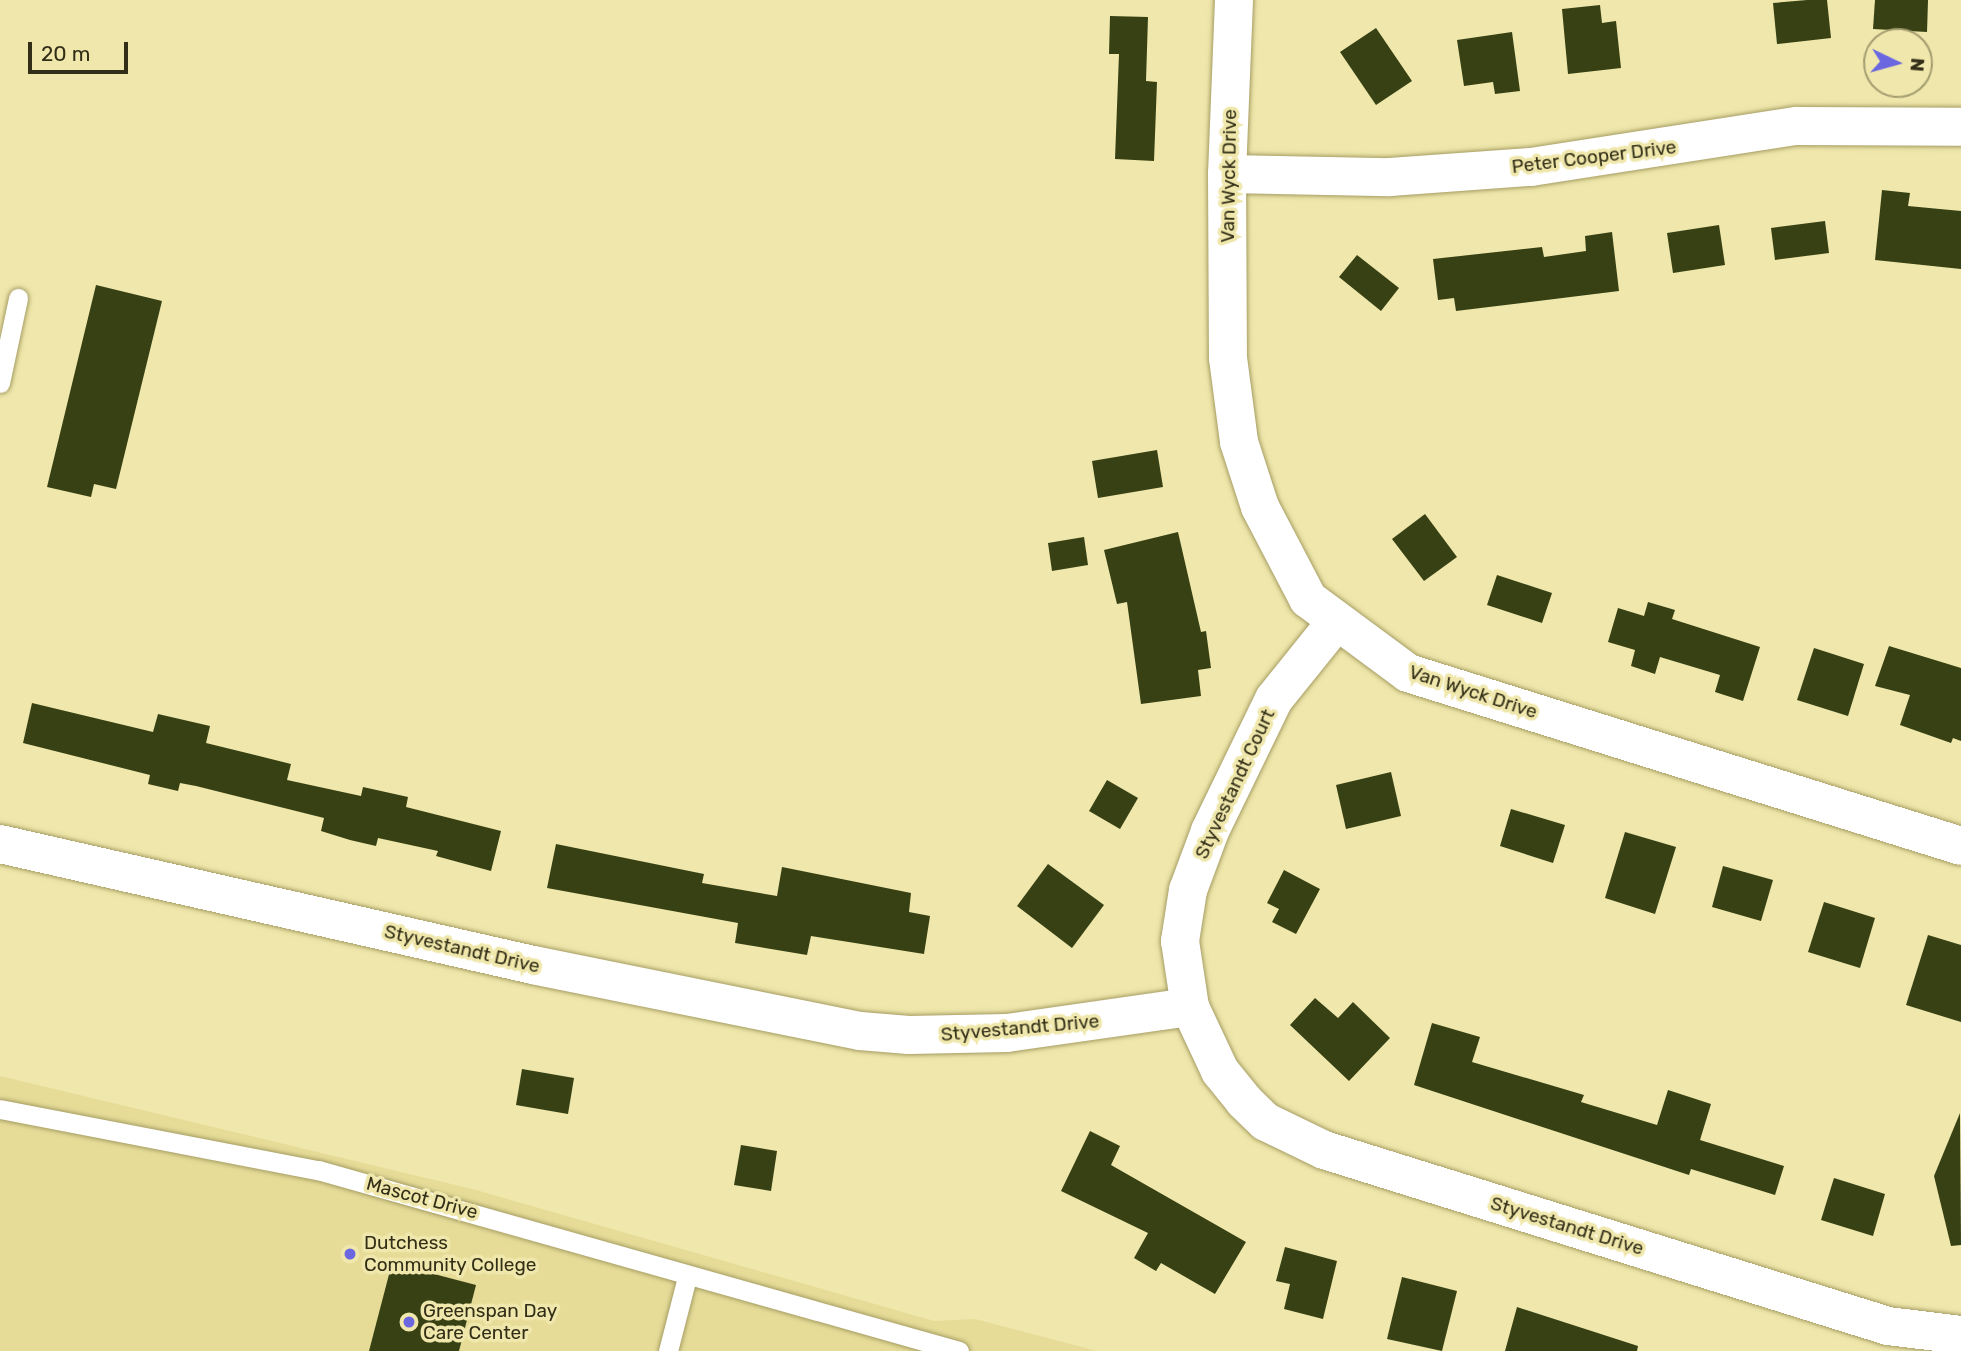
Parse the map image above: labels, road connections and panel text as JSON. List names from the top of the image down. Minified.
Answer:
{"streets":{"street":["Peter Cooper Drive","Van Wyck Drive","Styvestandt Court","Styvestandt Drive"],"lane":["Mascot Drive"]},"crossings":[["Peter Cooper Drive","Van Wyck Drive"],["Van Wyck Drive","Styvestandt Court"],["Styvestandt Court","Styvestandt Drive"]],"places":["Dutchess Community College","Greenspan Day Care Center"],"scale_bar":"20 m","north":"right"}
